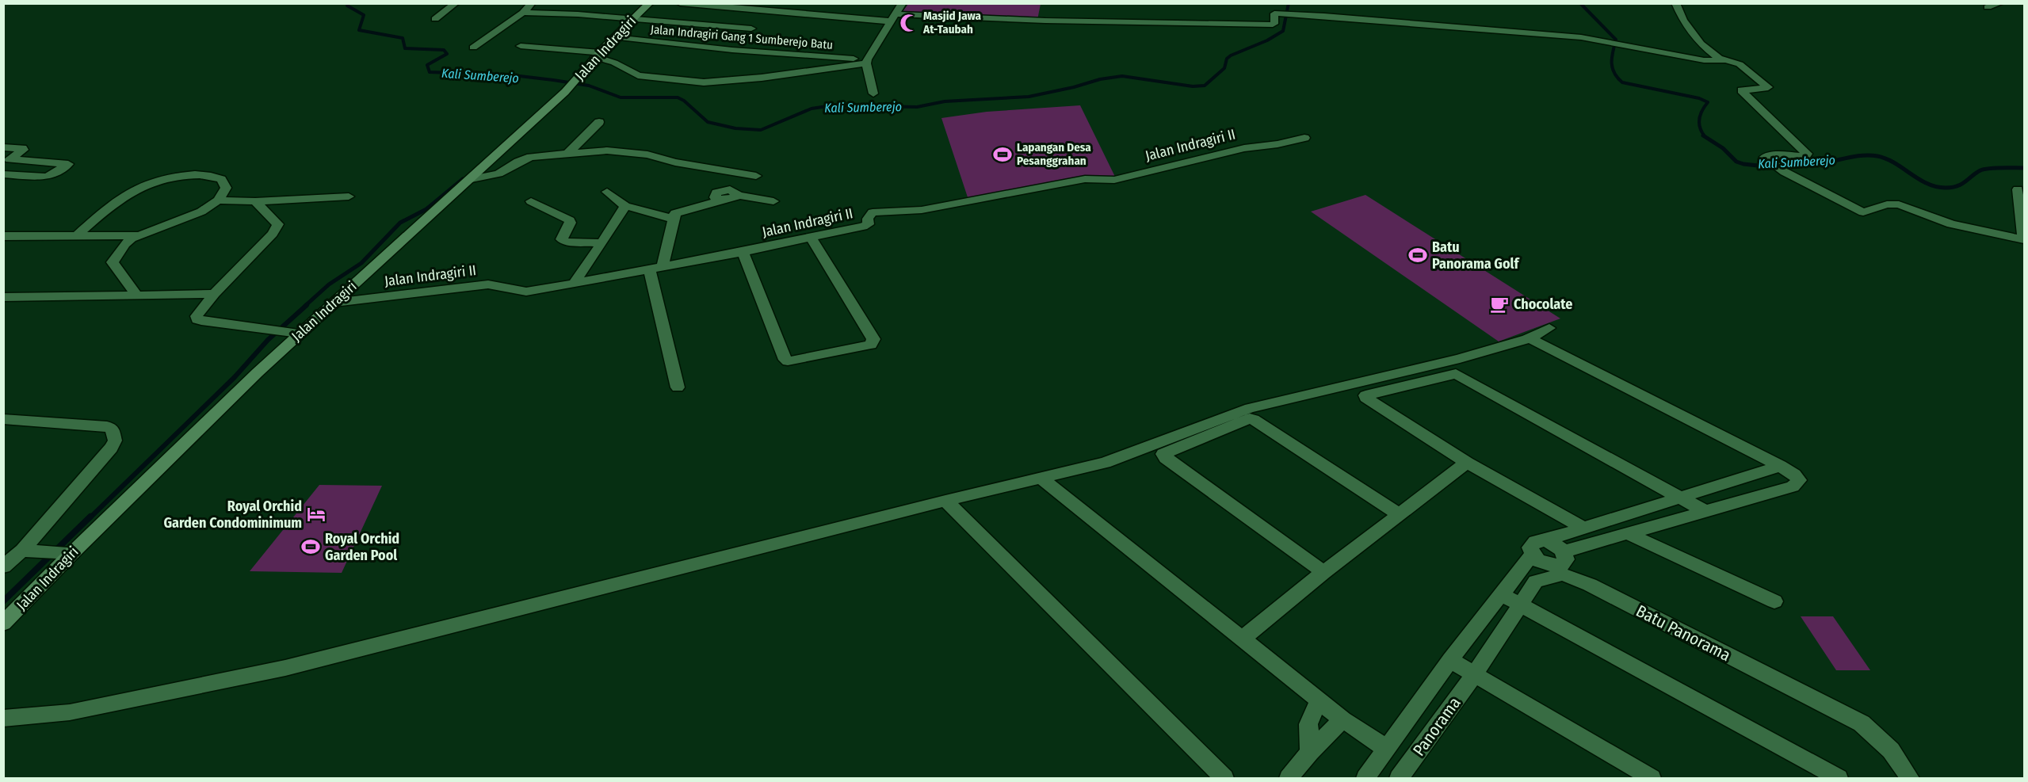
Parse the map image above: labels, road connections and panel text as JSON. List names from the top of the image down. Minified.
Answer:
{"streets":{"street":["Jalan Indragiri Gang 1 Sumberejo Batu","Jalan Indragiri","Jalan Indragiri II","Batu Panorama","Panorama"]},"crossings":[["Jalan Indragiri Gang 1 Sumberejo Batu","Jalan Indragiri"],["Jalan Indragiri","Jalan Indragiri II"]],"water":["Kali Sumberejo"],"places":{"mosque":["Masjid Jawa At-Taubah"],"sports":["Lapangan Desa Pesanggrahan","Batu Panorama Golf","Royal Orchid Garden Pool"],"cafe":["Chocolate"],"hotel":["Royal Orchid Garden Condominimum"]}}
